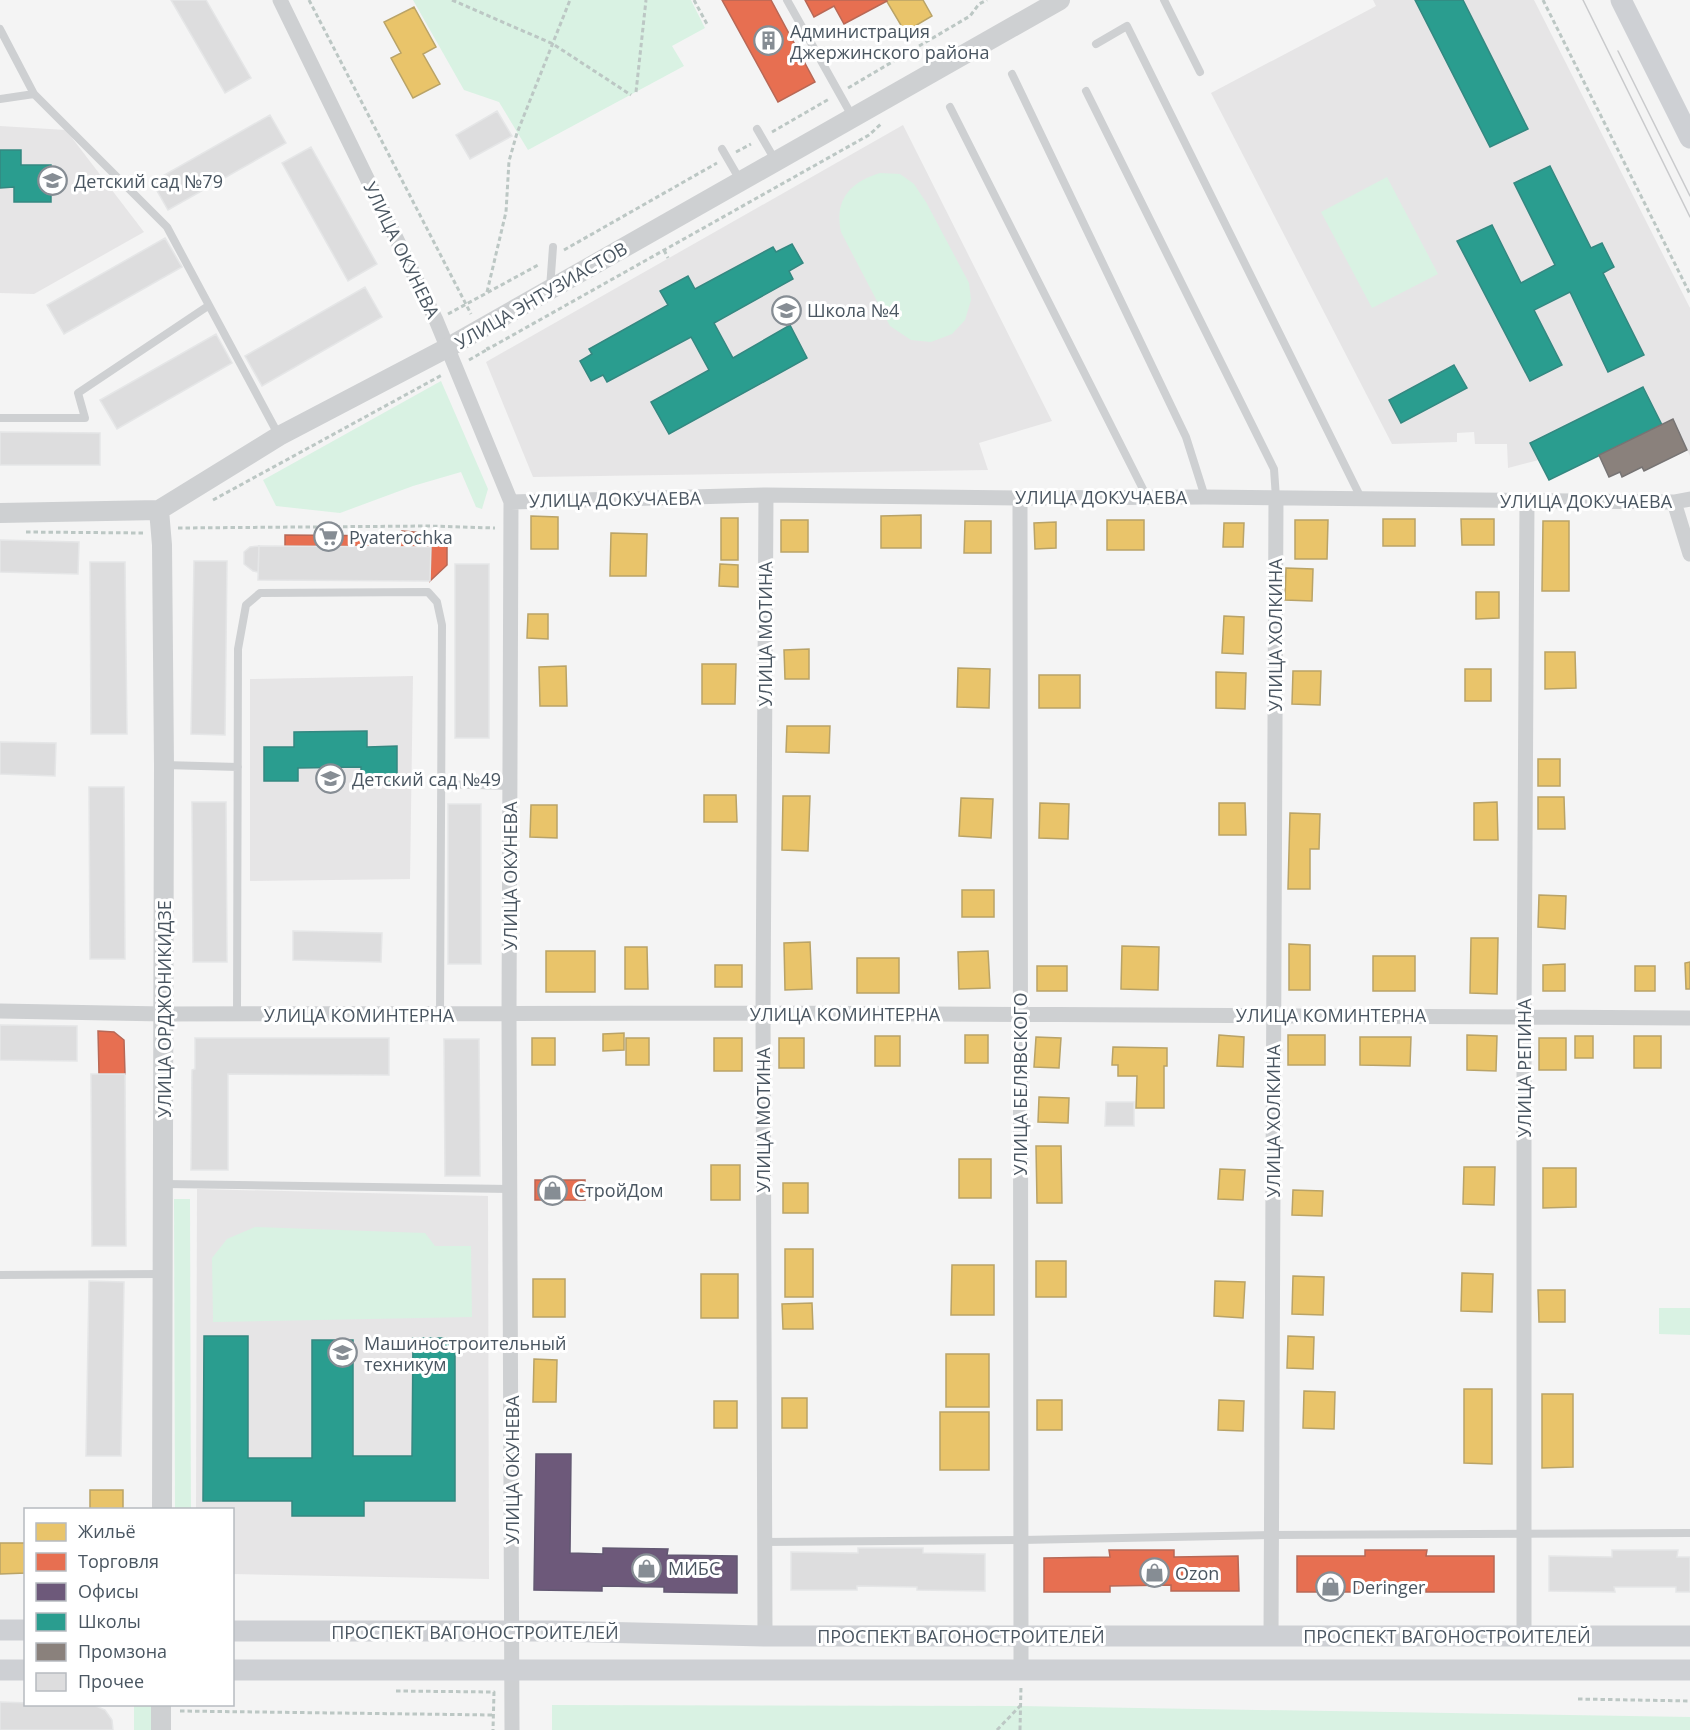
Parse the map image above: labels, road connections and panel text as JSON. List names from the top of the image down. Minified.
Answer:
{"streets":{"main road":["ПРОСПЕКТ ВАГОНОСТРОИТЕЛЕЙ"],"street":["УЛИЦА ОКУНЕВА","УЛИЦА ЭНТУЗИАСТОВ","УЛИЦА ДОКУЧАЕВА","УЛИЦА МОТИНА","УЛИЦА ХОЛКИНА","УЛИЦА ОРДЖОНИКИДЗЕ","УЛИЦА КОМИНТЕРНА","УЛИЦА РЕПИНА","УЛИЦА БЕЛЯВСКОГО"]},"crossings":[["УЛИЦА ОКУНЕВА","УЛИЦА ЭНТУЗИАСТОВ"],["УЛИЦА ОКУНЕВА","УЛИЦА ДОКУЧАЕВА"],["УЛИЦА ОКУНЕВА","УЛИЦА КОМИНТЕРНА"],["УЛИЦА ОКУНЕВА","ПРОСПЕКТ ВАГОНОСТРОИТЕЛЕЙ"],["УЛИЦА ЭНТУЗИАСТОВ","УЛИЦА ОРДЖОНИКИДЗЕ"],["УЛИЦА ДОКУЧАЕВА","УЛИЦА МОТИНА"],["УЛИЦА ДОКУЧАЕВА","УЛИЦА ХОЛКИНА"],["УЛИЦА ДОКУЧАЕВА","УЛИЦА РЕПИНА"],["УЛИЦА ДОКУЧАЕВА","УЛИЦА БЕЛЯВСКОГО"],["УЛИЦА МОТИНА","УЛИЦА КОМИНТЕРНА"],["УЛИЦА МОТИНА","ПРОСПЕКТ ВАГОНОСТРОИТЕЛЕЙ"],["УЛИЦА ХОЛКИНА","УЛИЦА КОМИНТЕРНА"],["УЛИЦА ХОЛКИНА","ПРОСПЕКТ ВАГОНОСТРОИТЕЛЕЙ"],["УЛИЦА ОРДЖОНИКИДЗЕ","УЛИЦА КОМИНТЕРНА"],["УЛИЦА КОМИНТЕРНА","УЛИЦА РЕПИНА"],["УЛИЦА КОМИНТЕРНА","УЛИЦА БЕЛЯВСКОГО"],["УЛИЦА РЕПИНА","ПРОСПЕКТ ВАГОНОСТРОИТЕЛЕЙ"],["УЛИЦА БЕЛЯВСКОГО","ПРОСПЕКТ ВАГОНОСТРОИТЕЛЕЙ"]],"places":{"building":["Администрация Джержинского района"],"school or university":["Детский сад №79","Школа №4","Детский сад №49","Машиностроительный техникум"],"supermarket":["Pyaterochka"],"shop":["СтройДом","МИБС","Ozon","Deringer"]},"legend":["Жильё","Торговля","Офисы","Школы","Промзона","Прочее"]}
